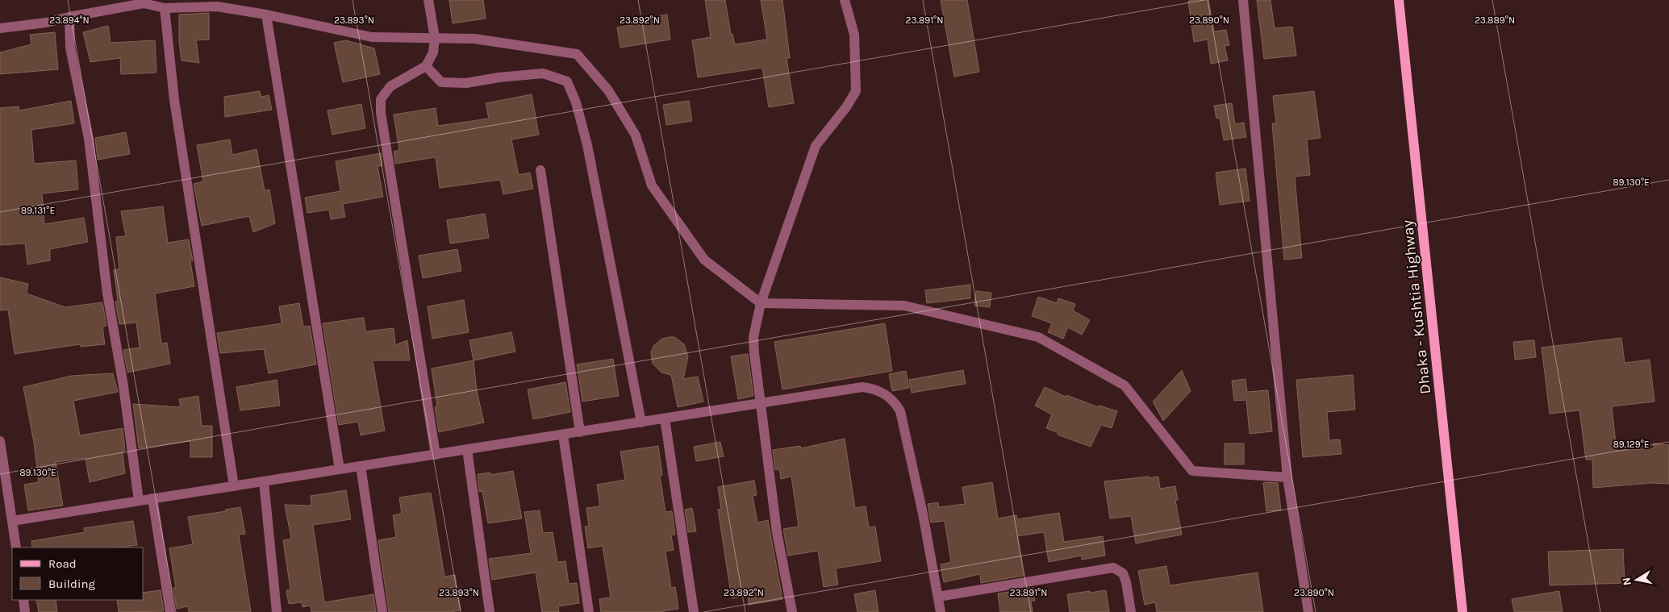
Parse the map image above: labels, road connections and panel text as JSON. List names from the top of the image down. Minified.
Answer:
{"streets":{"main road":["Dhaka - Kushtia Highway"]},"legend":["Road","Building"],"north":"left","coordinates":["23.894°N","23.893°N","23.892°N","23.891°N","23.890°N","23.889°N","89.130°E","89.131°E","89.129°E"]}
